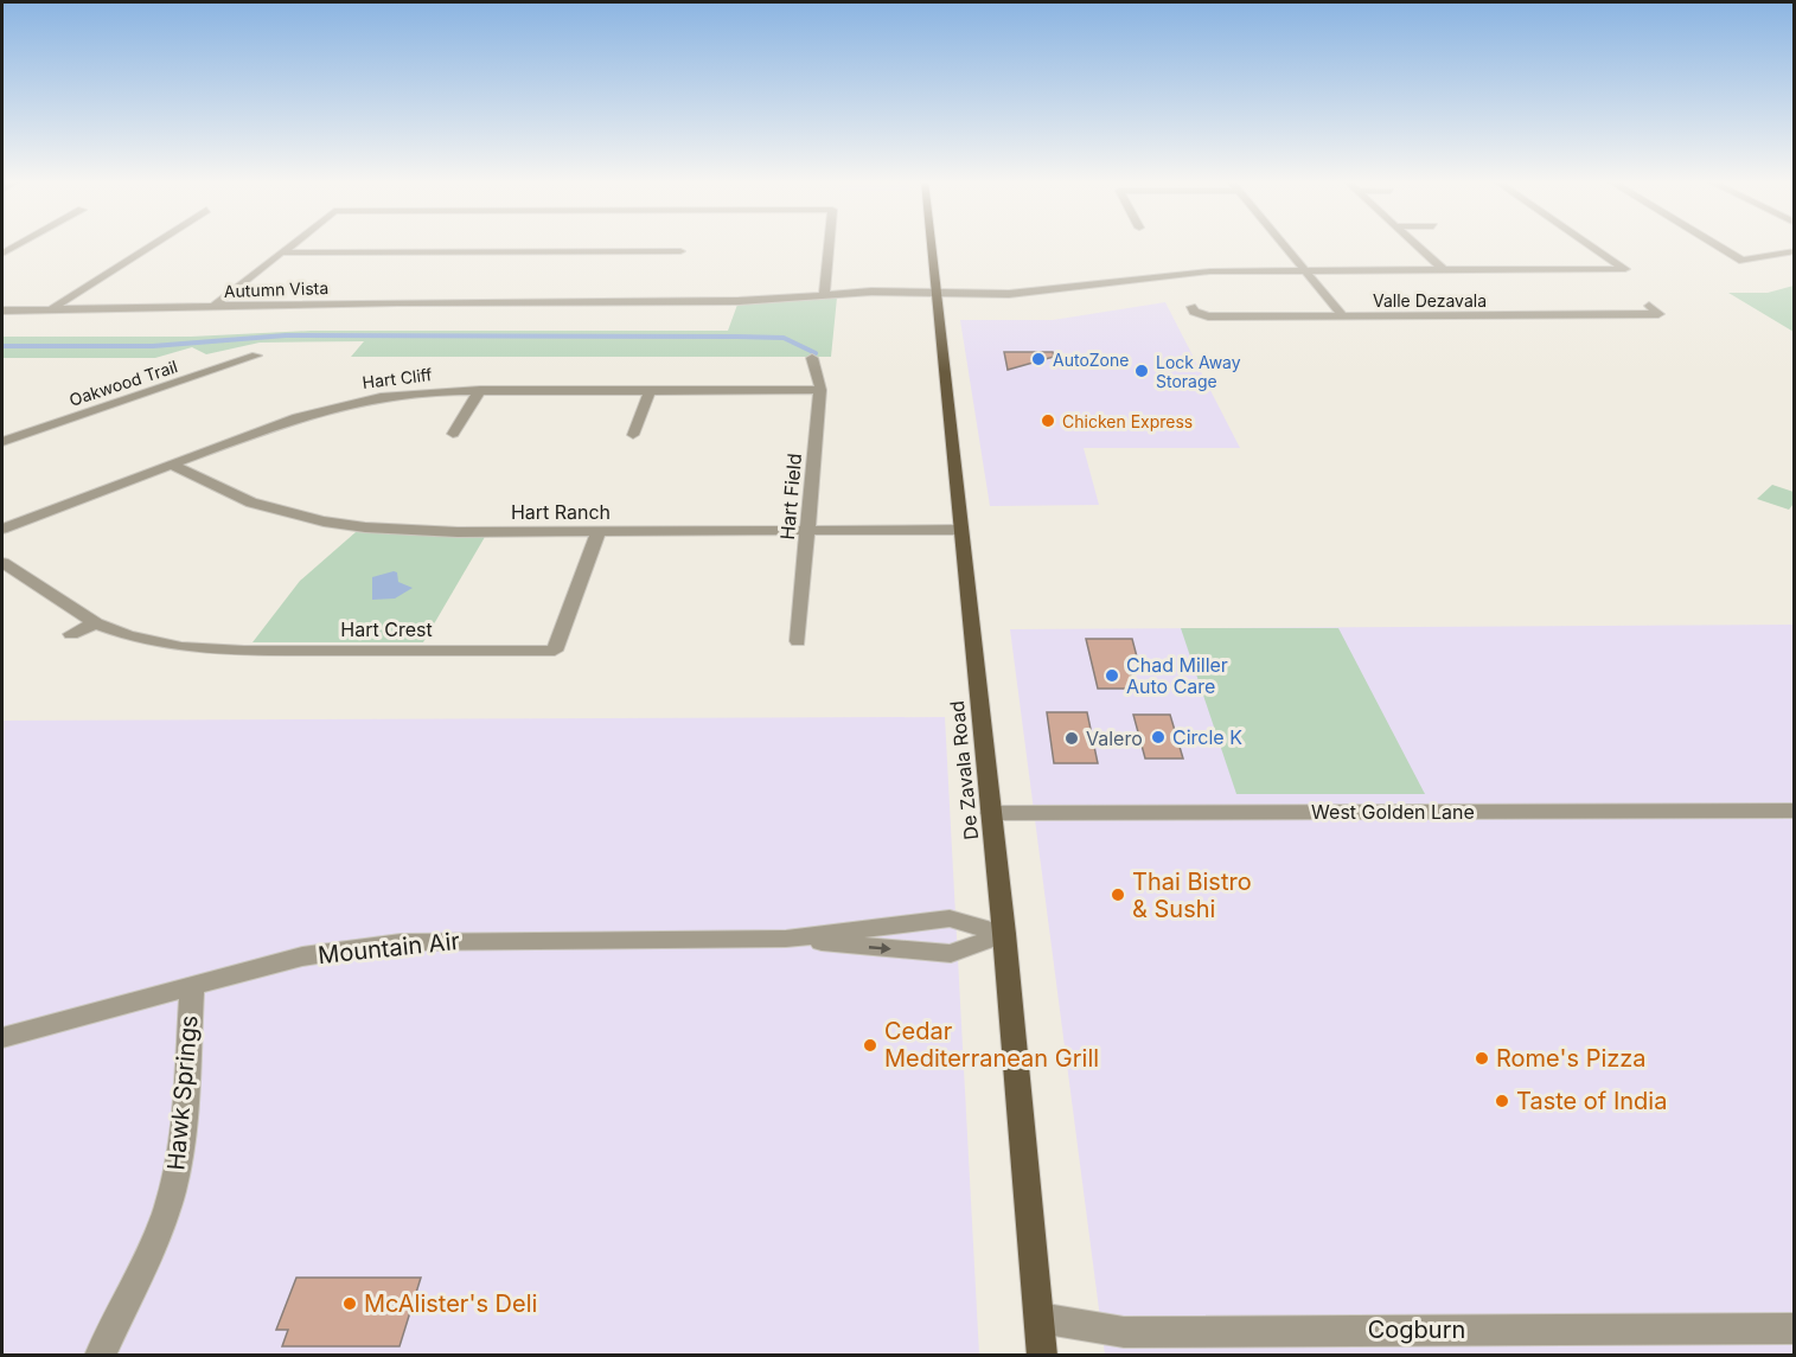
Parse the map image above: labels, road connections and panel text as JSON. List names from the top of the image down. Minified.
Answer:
{"streets":{"main road":["De Zavala Road"],"street":["Autumn Vista","Valle Dezavala","Hart Cliff","Oakwood Trail","Hart Field","Hart Ranch","Hart Crest","West Golden Lane","Mountain Air","Hawk Springs","Cogburn"]},"crossings":[["Autumn Vista","De Zavala Road"],["Hart Cliff","Hart Field"],["Hart Cliff","Hart Ranch"],["Hart Field","Hart Ranch"],["Hart Ranch","Hart Crest"],["Hart Ranch","De Zavala Road"],["De Zavala Road","West Golden Lane"],["De Zavala Road","Mountain Air"],["De Zavala Road","Cogburn"],["Mountain Air","Hawk Springs"]],"places":["AutoZone","Lock Away Storage","Chicken Express","Chad Miller Auto Care","Circle K","Valero","Thai Bistro & Sushi","Cedar Mediterranean Grill","Rome's Pizza","Taste of India","McAlister's Deli"]}
